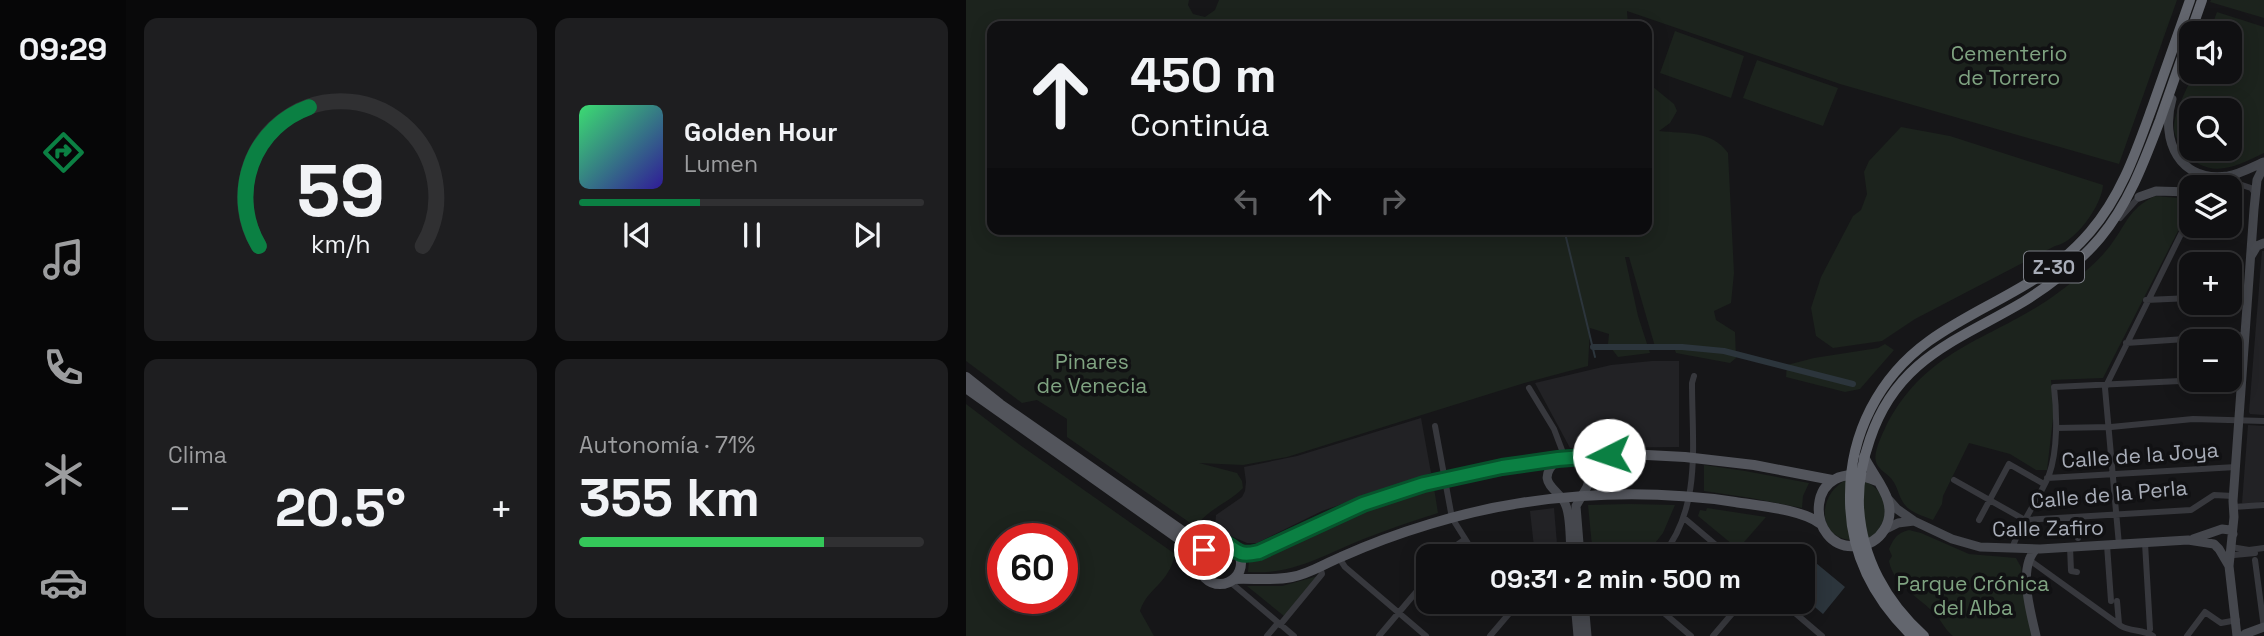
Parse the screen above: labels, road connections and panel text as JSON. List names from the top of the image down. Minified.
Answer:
{"streets":{"highway":["Z-30"],"street":["Calle de la Joya","Calle de la Perla","Calle Zafiro"]},"crossings":[["Calle de la Joya","Calle de la Perla"]],"parks":["Cementerio de Torrero","Pinares de Venecia","Parque Crónica del Alba"],"page":{"tabs":"09:29","map_buttons":["+","−"],"turn":["450 m","Continúa"],"song":["Golden Hour","Lumen"],"tile":["Clima",["Autonomía · 71%","355 km"]],"heat":["−","20.5°","+"],"limit":"60","trip":"09:31 · 2 min · 500 m","gauge":["59","km/h"]}}
